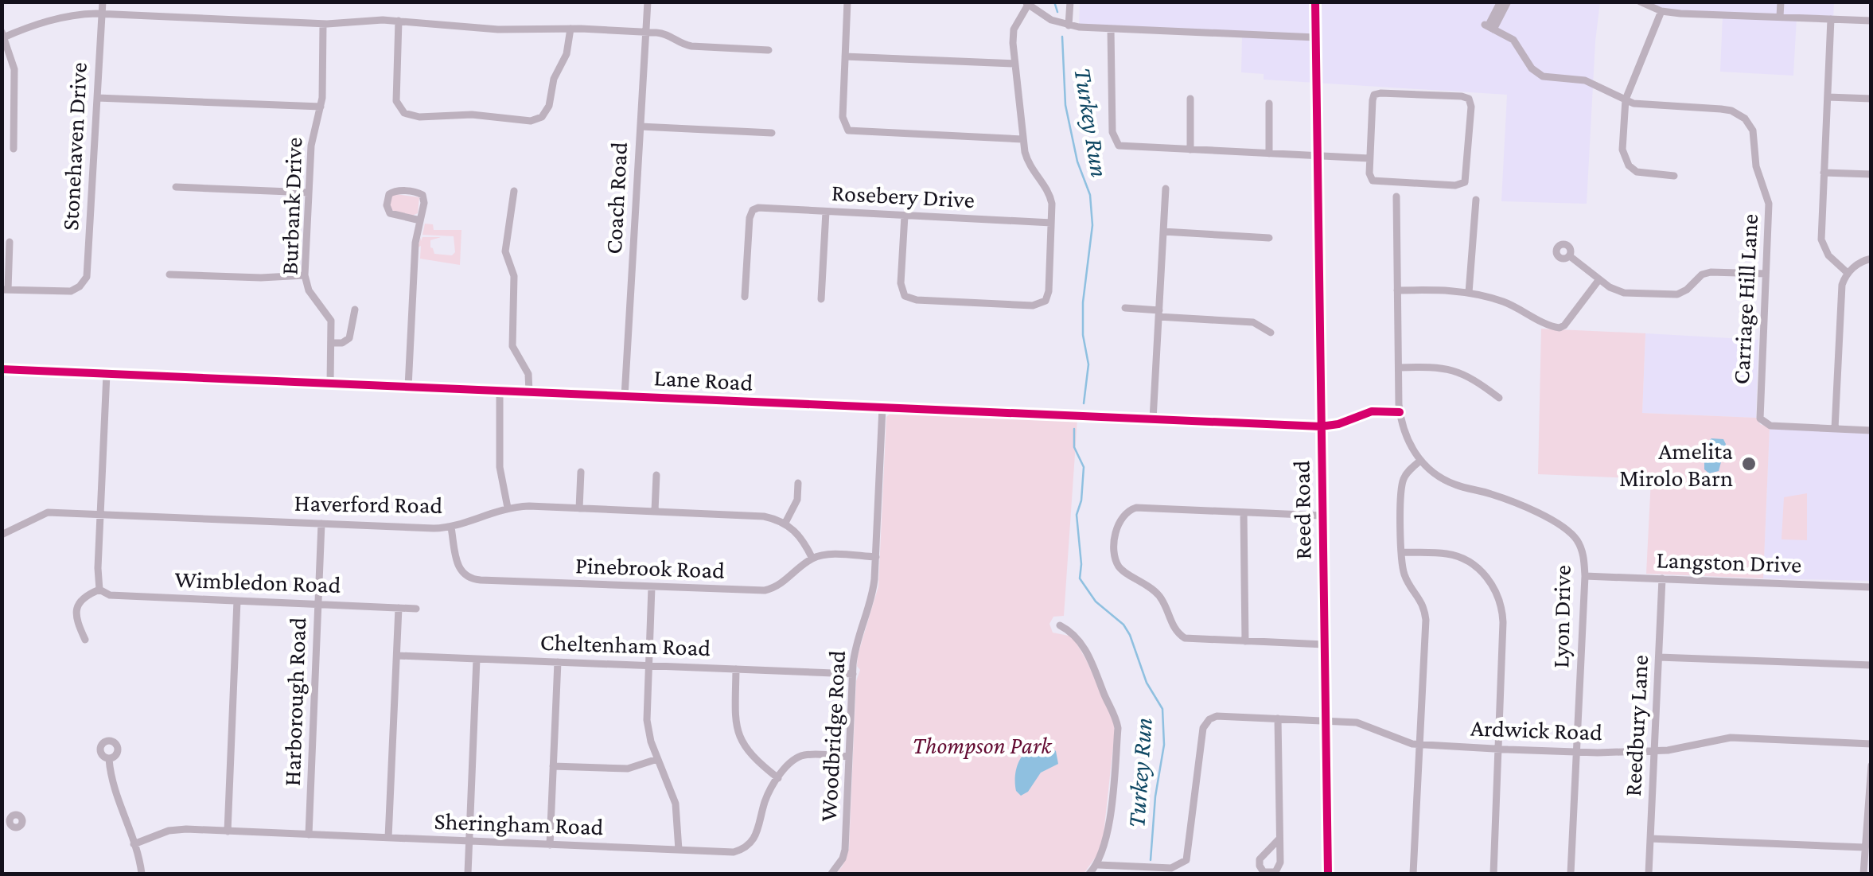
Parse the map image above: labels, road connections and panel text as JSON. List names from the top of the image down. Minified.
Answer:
{"streets":{"main road":["Reed Road"],"street":["Stonehaven Drive","Rosebery Drive","Coach Road","Burbank Drive","Carriage Hill Lane","Lane Road","Haverford Road","Langston Drive","Pinebrook Road","Wimbledon Road","Lyon Drive","Cheltenham Road","Harborough Road","Reedbury Lane","Ardwick Road","Woodbridge Road","Sheringham Road"]},"crossings":[["Coach Road","Lane Road"],["Burbank Drive","Lane Road"],["Lane Road","Reed Road"],["Lane Road","Woodbridge Road"],["Haverford Road","Pinebrook Road"],["Haverford Road","Harborough Road"],["Reed Road","Ardwick Road"],["Langston Drive","Lyon Drive"],["Langston Drive","Reedbury Lane"],["Wimbledon Road","Harborough Road"],["Lyon Drive","Ardwick Road"],["Cheltenham Road","Woodbridge Road"],["Harborough Road","Sheringham Road"],["Reedbury Lane","Ardwick Road"],["Woodbridge Road","Sheringham Road"]],"water":["Turkey Run"],"parks":["Thompson Park"],"places":["Amelita Mirolo Barn"]}
